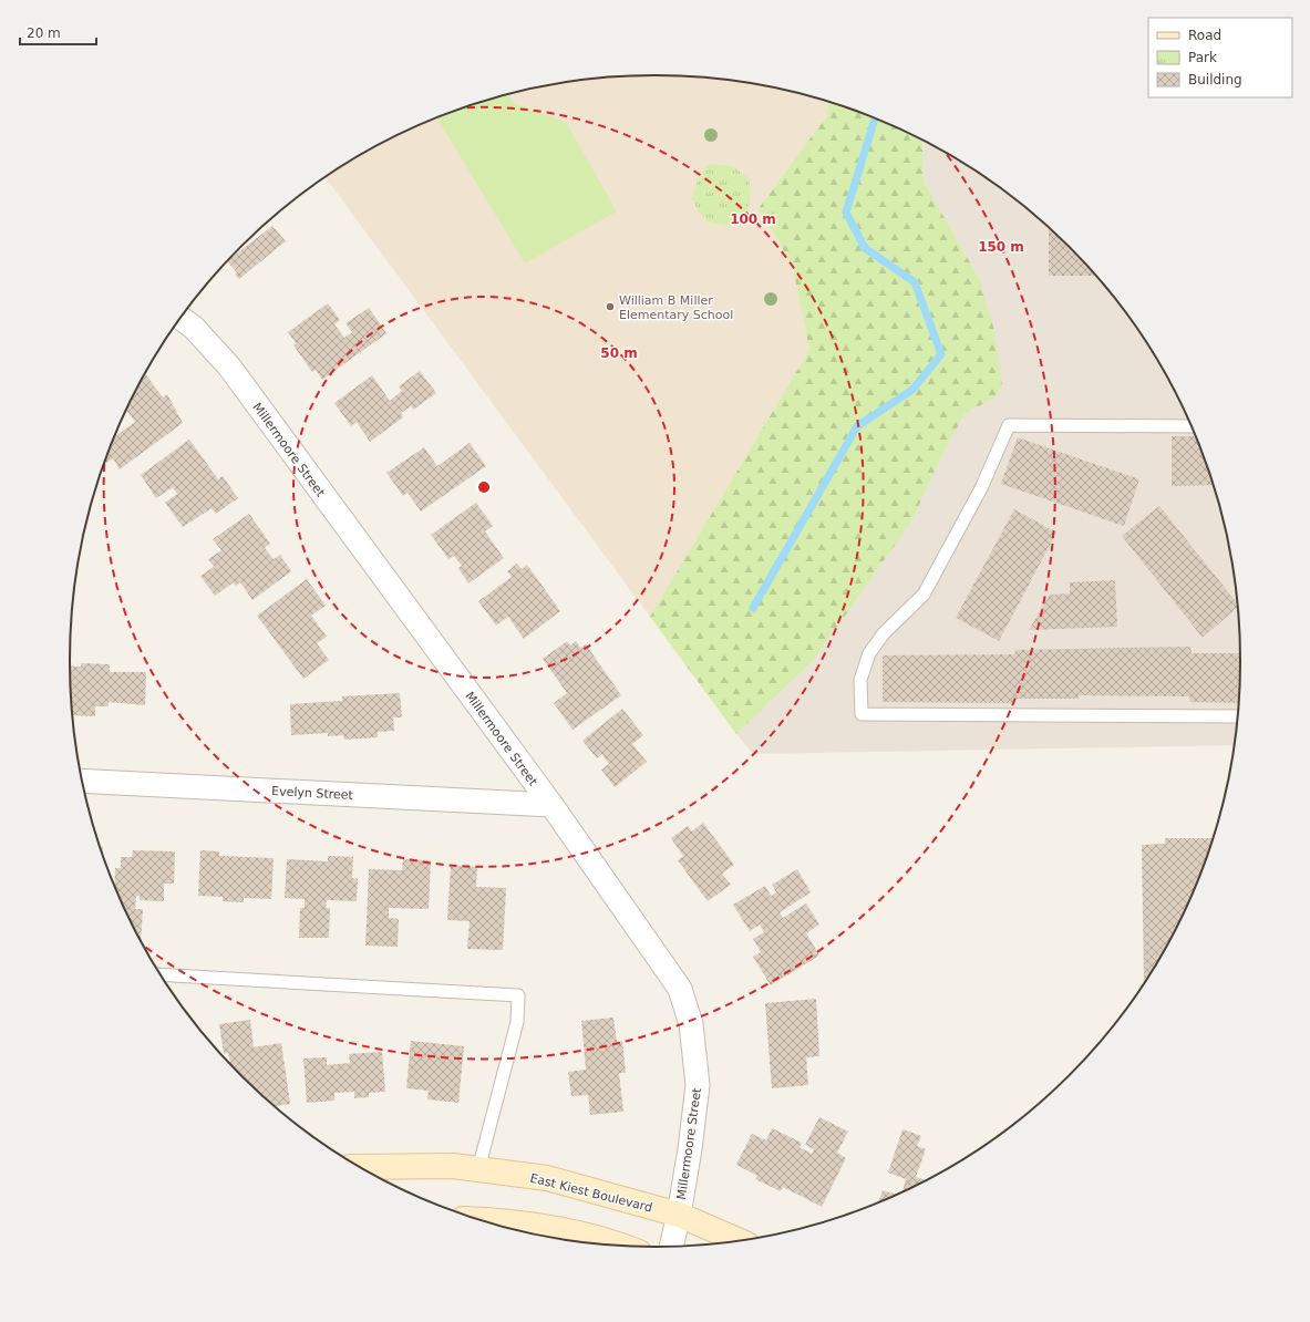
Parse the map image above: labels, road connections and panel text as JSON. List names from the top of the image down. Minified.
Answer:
{"streets":{"main road":["East Kiest Boulevard"],"street":["Millermoore Street","Evelyn Street"]},"crossings":[["Millermoore Street","Evelyn Street"],["Millermoore Street","East Kiest Boulevard"]],"places":["William B Miller Elementary School"],"legend":["Road","Park","Building"],"scale_bar":"20 m","rings":["100 m","150 m","50 m"]}
